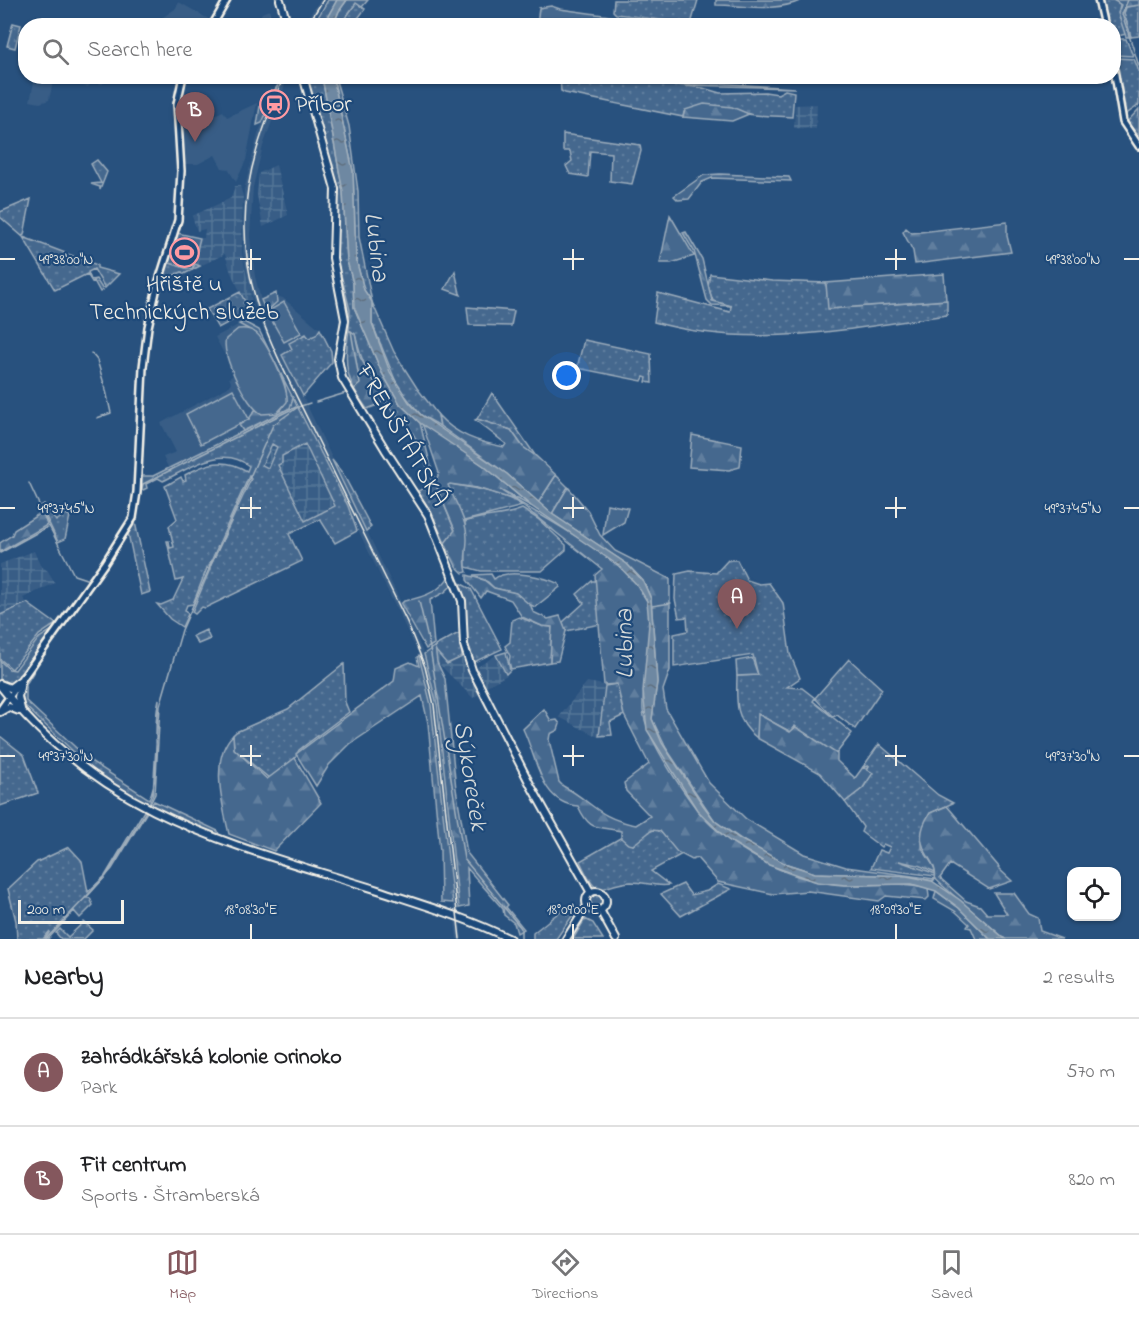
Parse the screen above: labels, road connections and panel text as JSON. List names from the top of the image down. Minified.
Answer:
{"streets":{"main road":["FRENŠTÁTSKÁ"]},"water":["Lubina","Sýkoreček"],"places":{"station":["Příbor"],"sports":["Hřiště u Technických služeb"]},"scale_bar":"200 m","page":{"search":"Search here","pins":["B","A"],"scale":"200 m","heading":["Nearby","2 results"],"list":[{"mark":"A","name":"zahrádkářská kolonie Orinoko","note":"Park","value":"570 m"},{"mark":"B","name":"Fit centrum","note":"Sports · Štramberská","value":"820 m"}],"nav":["Map","Directions","Saved"]},"coordinates":["49°38'00\"N","49°37'45\"N","49°37'30\"N","18°08'30\"E","18°09'00\"E","18°09'30\"E"]}
